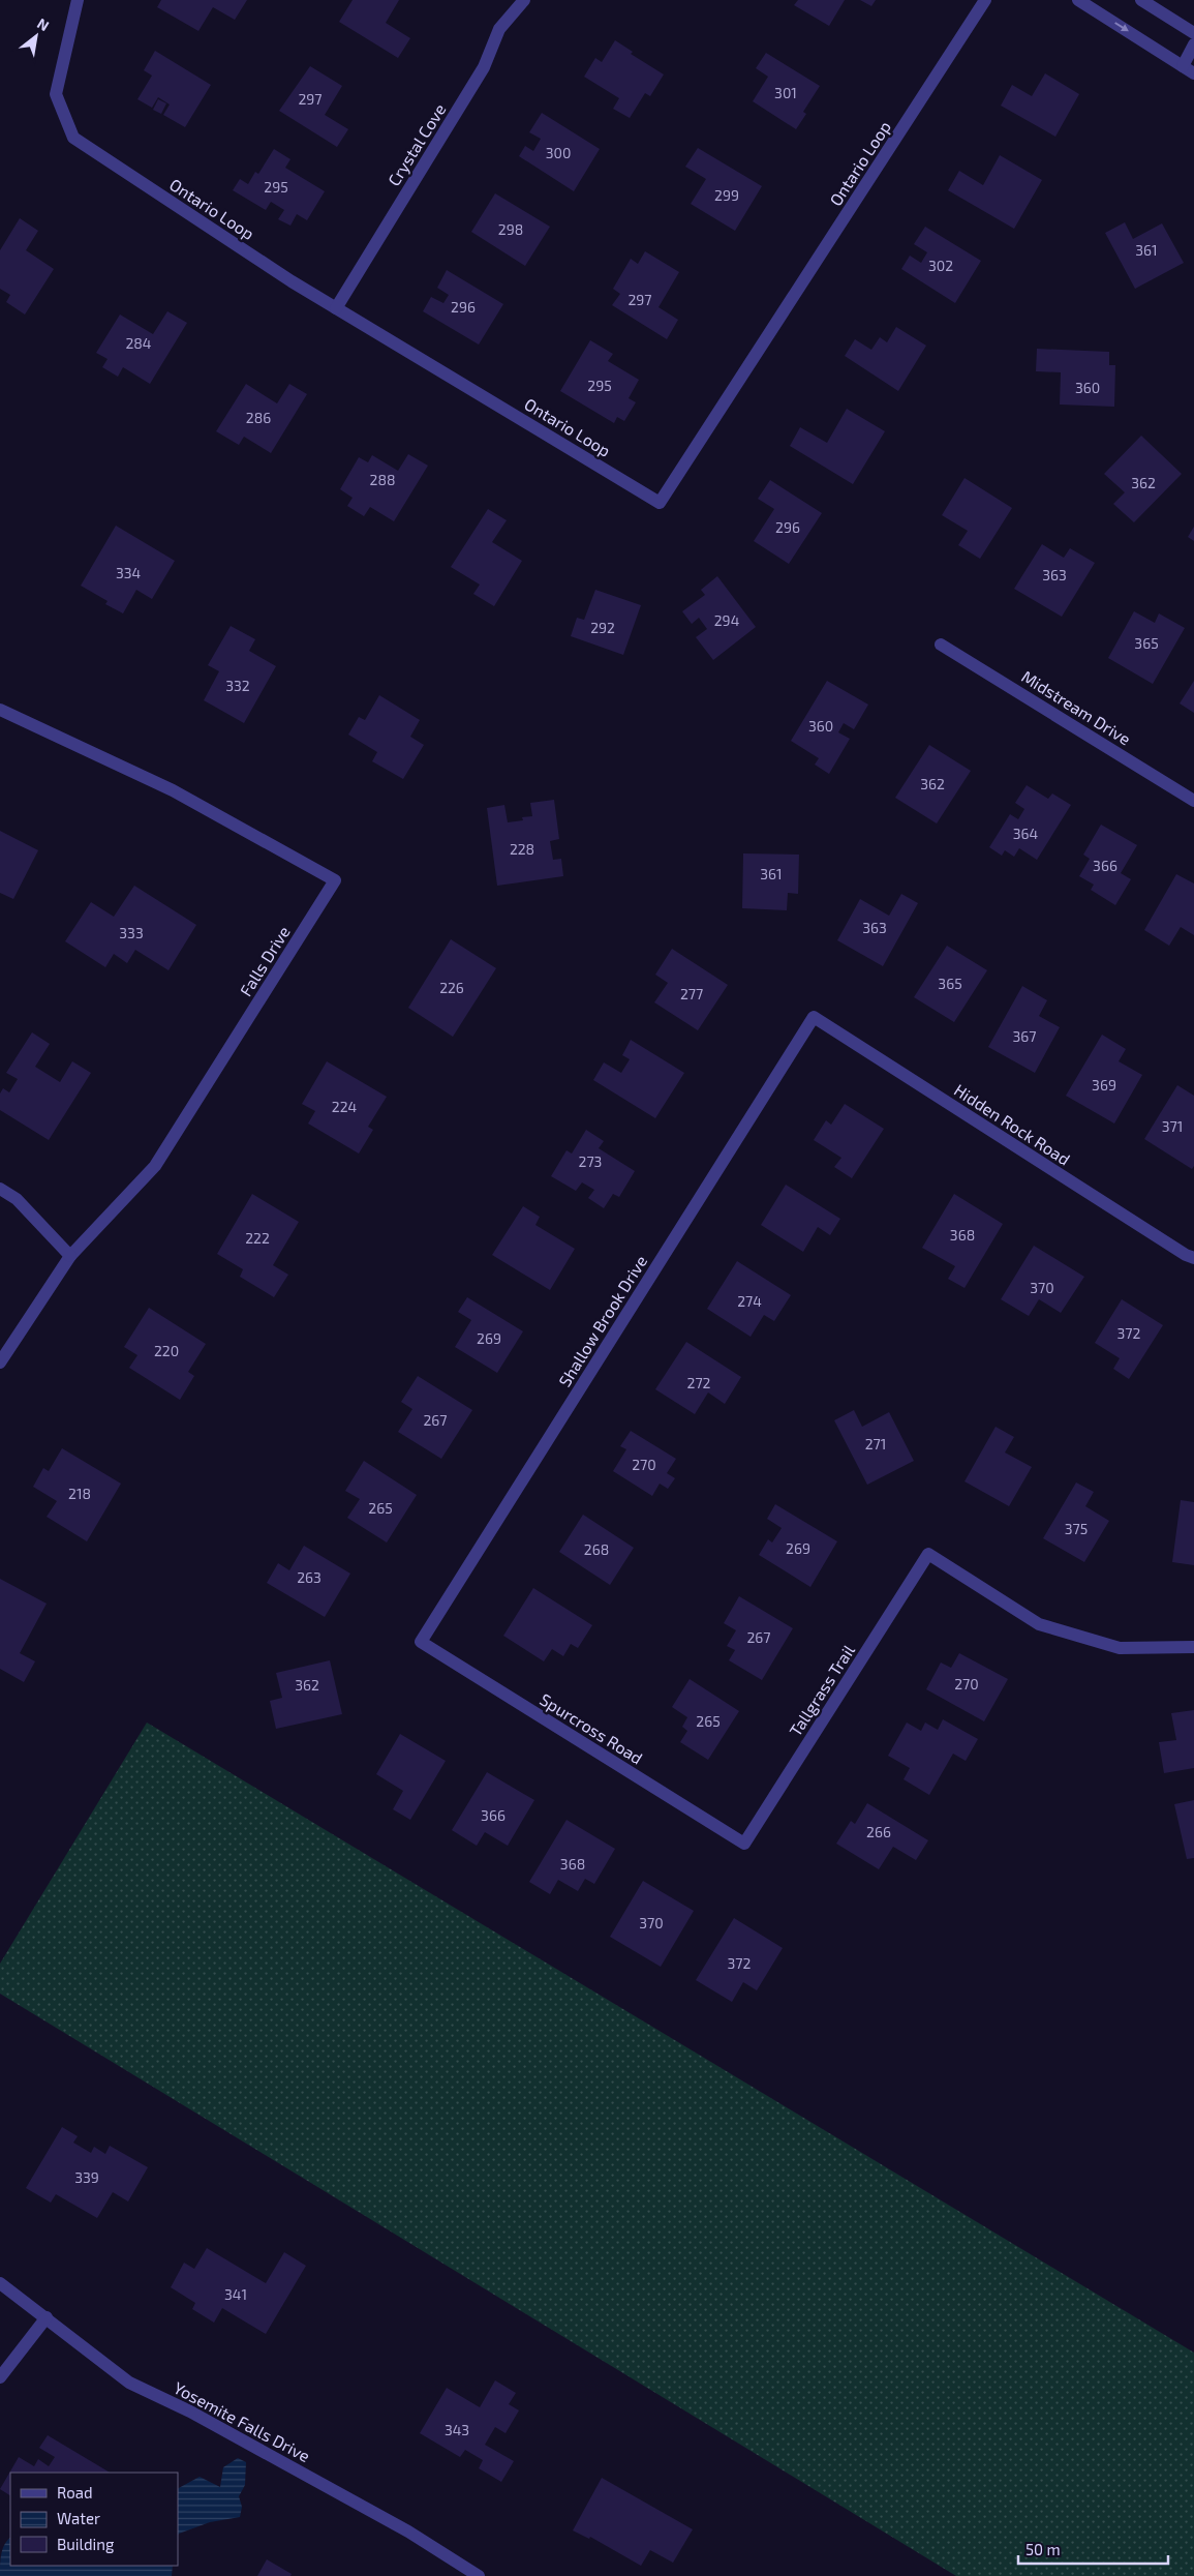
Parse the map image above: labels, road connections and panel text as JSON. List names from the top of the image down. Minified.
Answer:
{"streets":{"street":["Crystal Cove","Ontario Loop","Midstream Drive","Falls Drive","Hidden Rock Road","Shallow Brook Drive","Tallgrass Trail","Spurcross Road","Yosemite Falls Drive"]},"crossings":[["Crystal Cove","Ontario Loop"],["Hidden Rock Road","Shallow Brook Drive"],["Shallow Brook Drive","Spurcross Road"],["Tallgrass Trail","Spurcross Road"]],"house_numbers":["301","297","300","295","299","298","361","302","297","296","284","295","360","286","288","362","296","334","363","294","292","365","332","360","362","364","228","366","361","363","333","365","226","277","367","369","224","371","273","368","222","370","274","372","269","220","272","267","271","270","218","265","375","269","268","263","267","270","362","265","366","266","368","370","372","339","341","343"],"legend":["Road","Water","Building"],"scale_bar":"50 m","north":"top right"}
